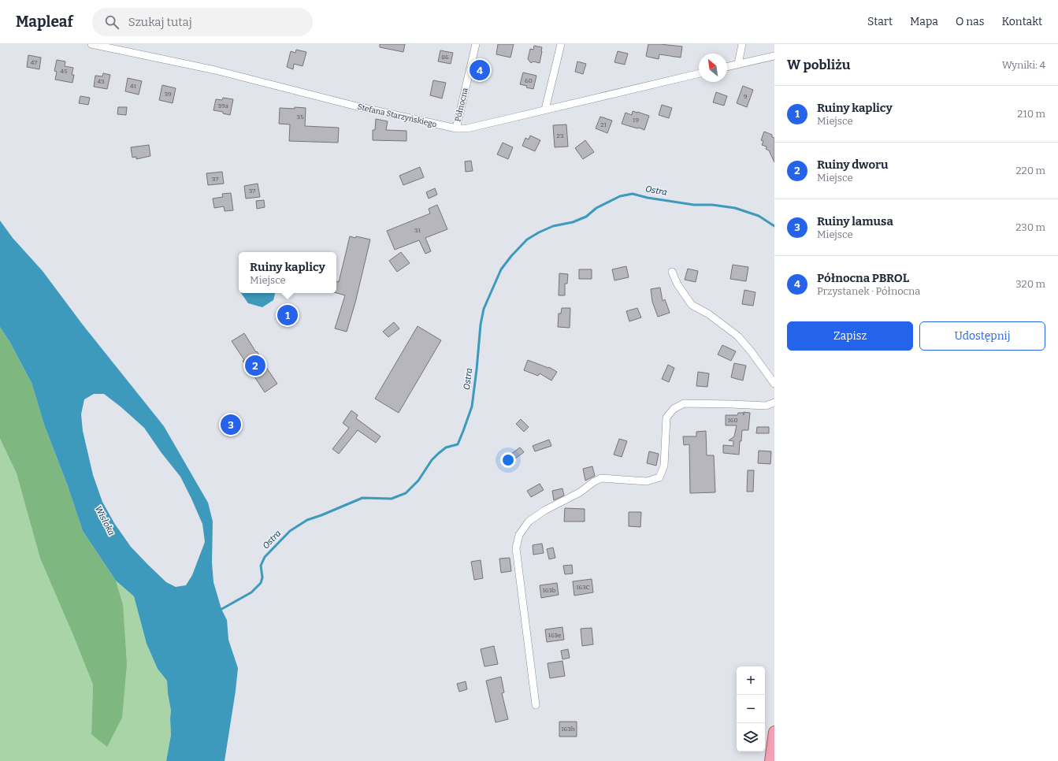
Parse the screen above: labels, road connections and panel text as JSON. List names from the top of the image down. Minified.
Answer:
{"streets":{"street":["Północna","Stefana Starzyńskiego"]},"crossings":[["Północna","Stefana Starzyńskiego"]],"water":["Ostra","Wisłoka"],"house_numbers":["86","47","45","60","43","41","39","9","39a","35","19","21","23","37","37","31","160","163C","163b","163e","163h"],"north":"top left","page":{"header":"Mapleaf","search":"Szukaj tutaj","nav":["Start","Mapa","O nas","Kontakt"],"heading":["W pobliżu","Wyniki: 4"],"pins":["4","1","2","3"],"list":[{"mark":"1","name":"Ruiny kaplicy","note":"Miejsce","value":"210 m"},{"mark":"2","name":"Ruiny dworu","note":"Miejsce","value":"220 m"},{"mark":"3","name":"Ruiny lamusa","note":"Miejsce","value":"230 m"},{"mark":"4","name":"Północna PBROL","note":"Przystanek · Północna","value":"320 m"}],"popup":["Ruiny kaplicy","Miejsce"],"buttons":["Zapisz","Udostępnij"],"map_buttons":["+","−"]}}
